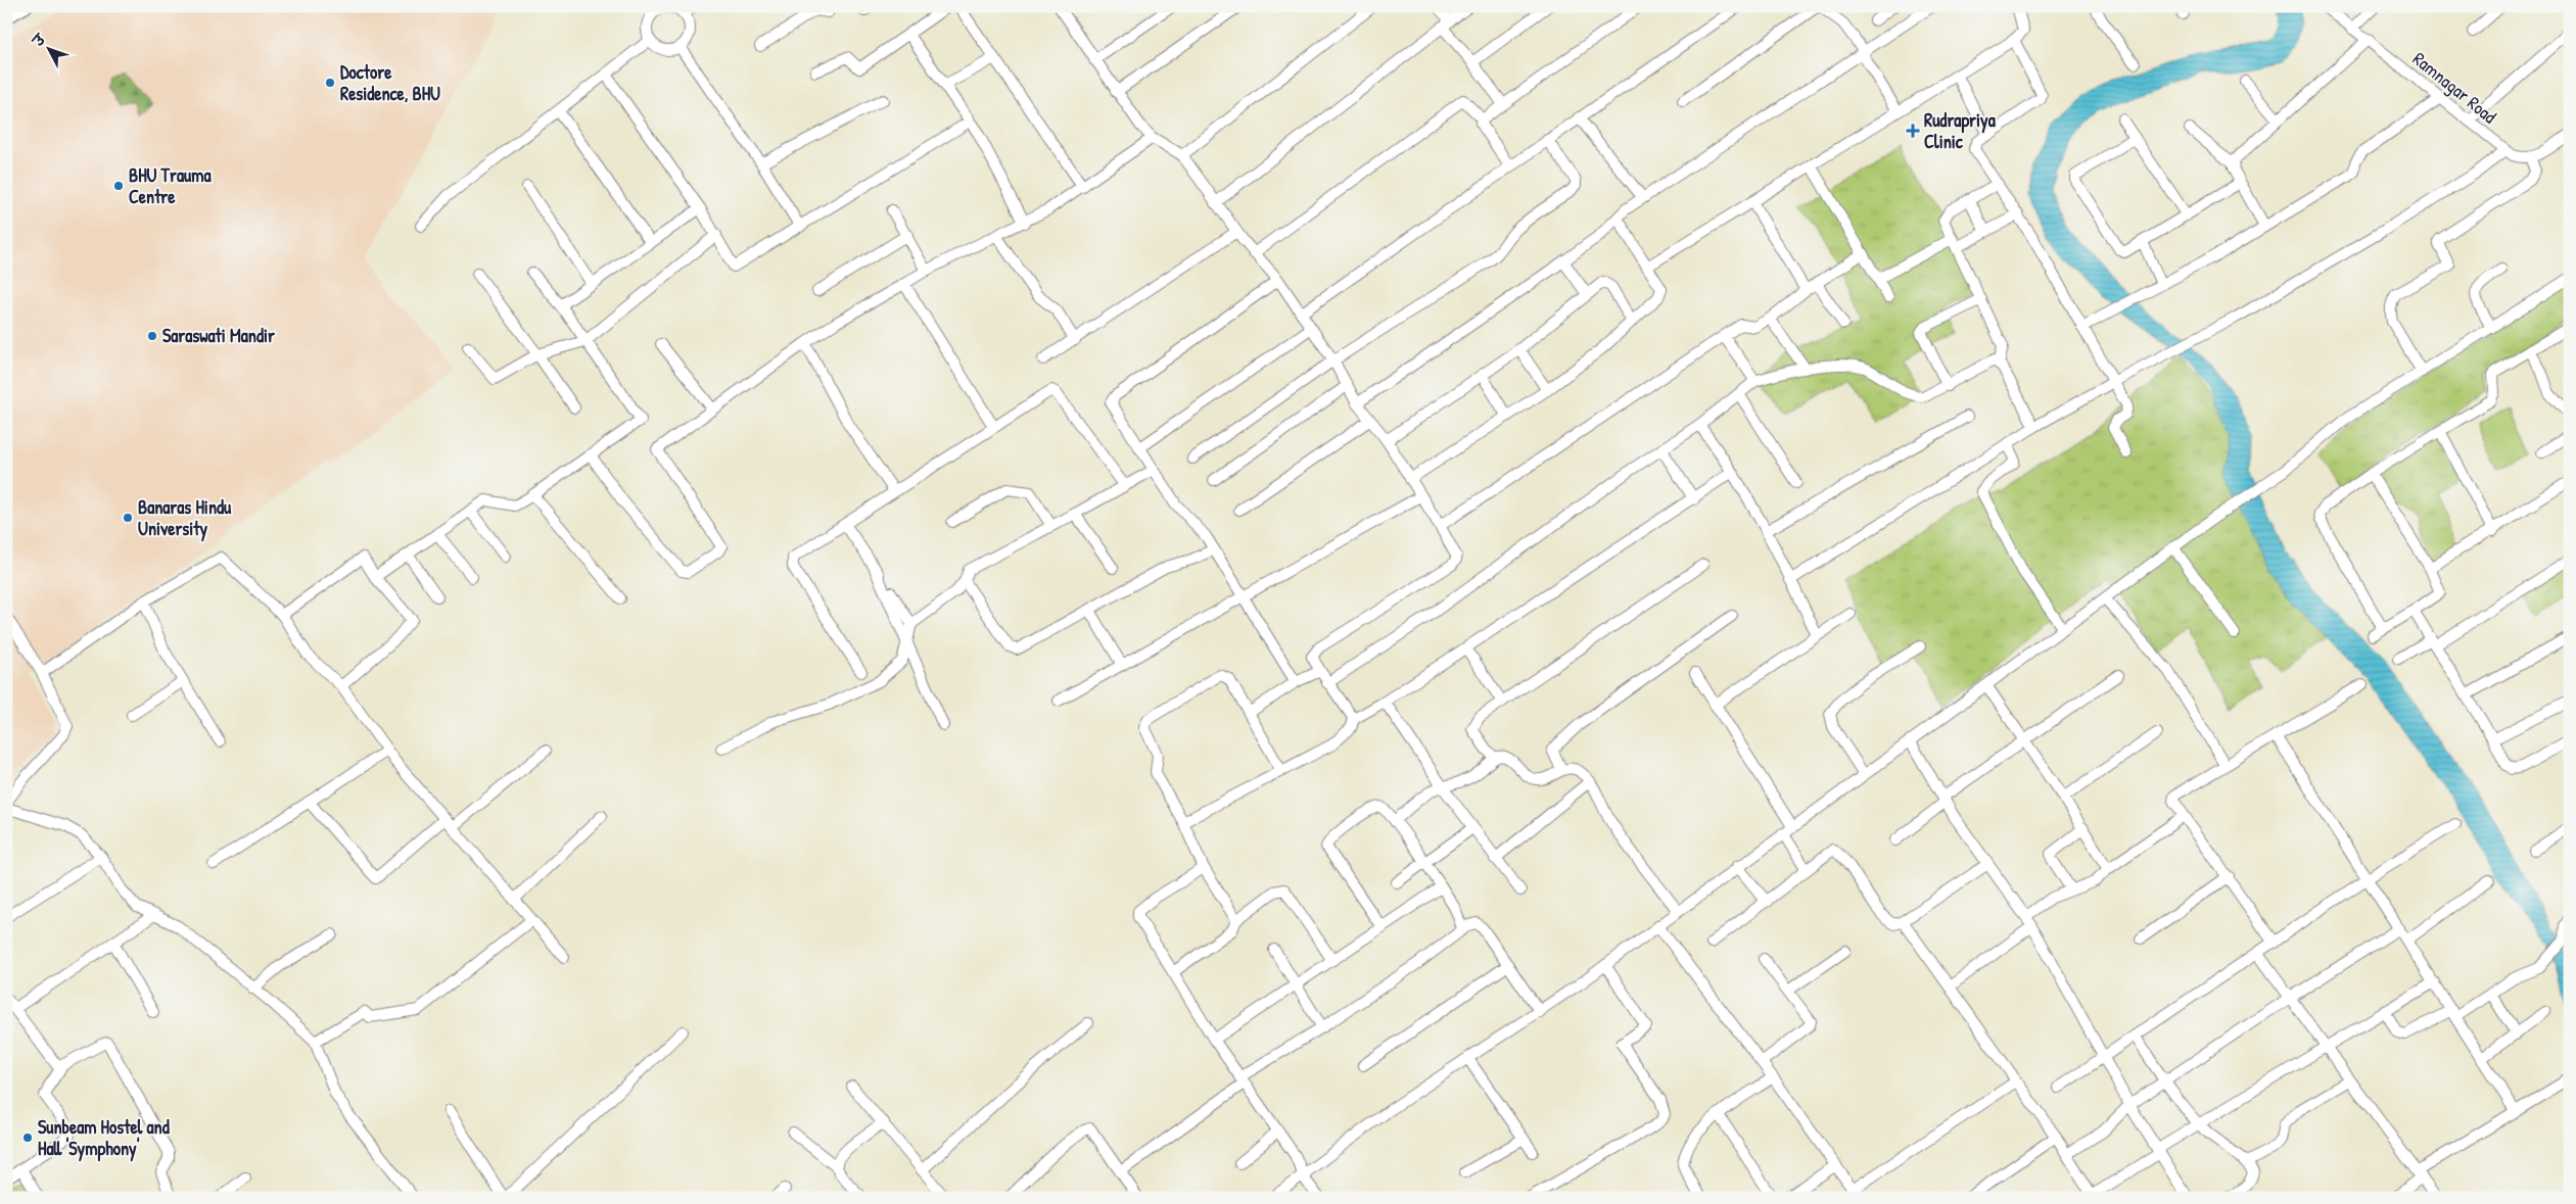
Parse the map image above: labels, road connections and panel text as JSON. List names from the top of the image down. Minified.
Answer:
{"streets":{"street":["Ramnagar Road"]},"places":{"other":["Doctore Residence, BHU","BHU Trauma Centre","Saraswati Mandir","Banaras Hindu University","Sunbeam Hostel and Hall 'Symphony'"],"health":["Rudrapriya Clinic"]},"north":"top left"}
